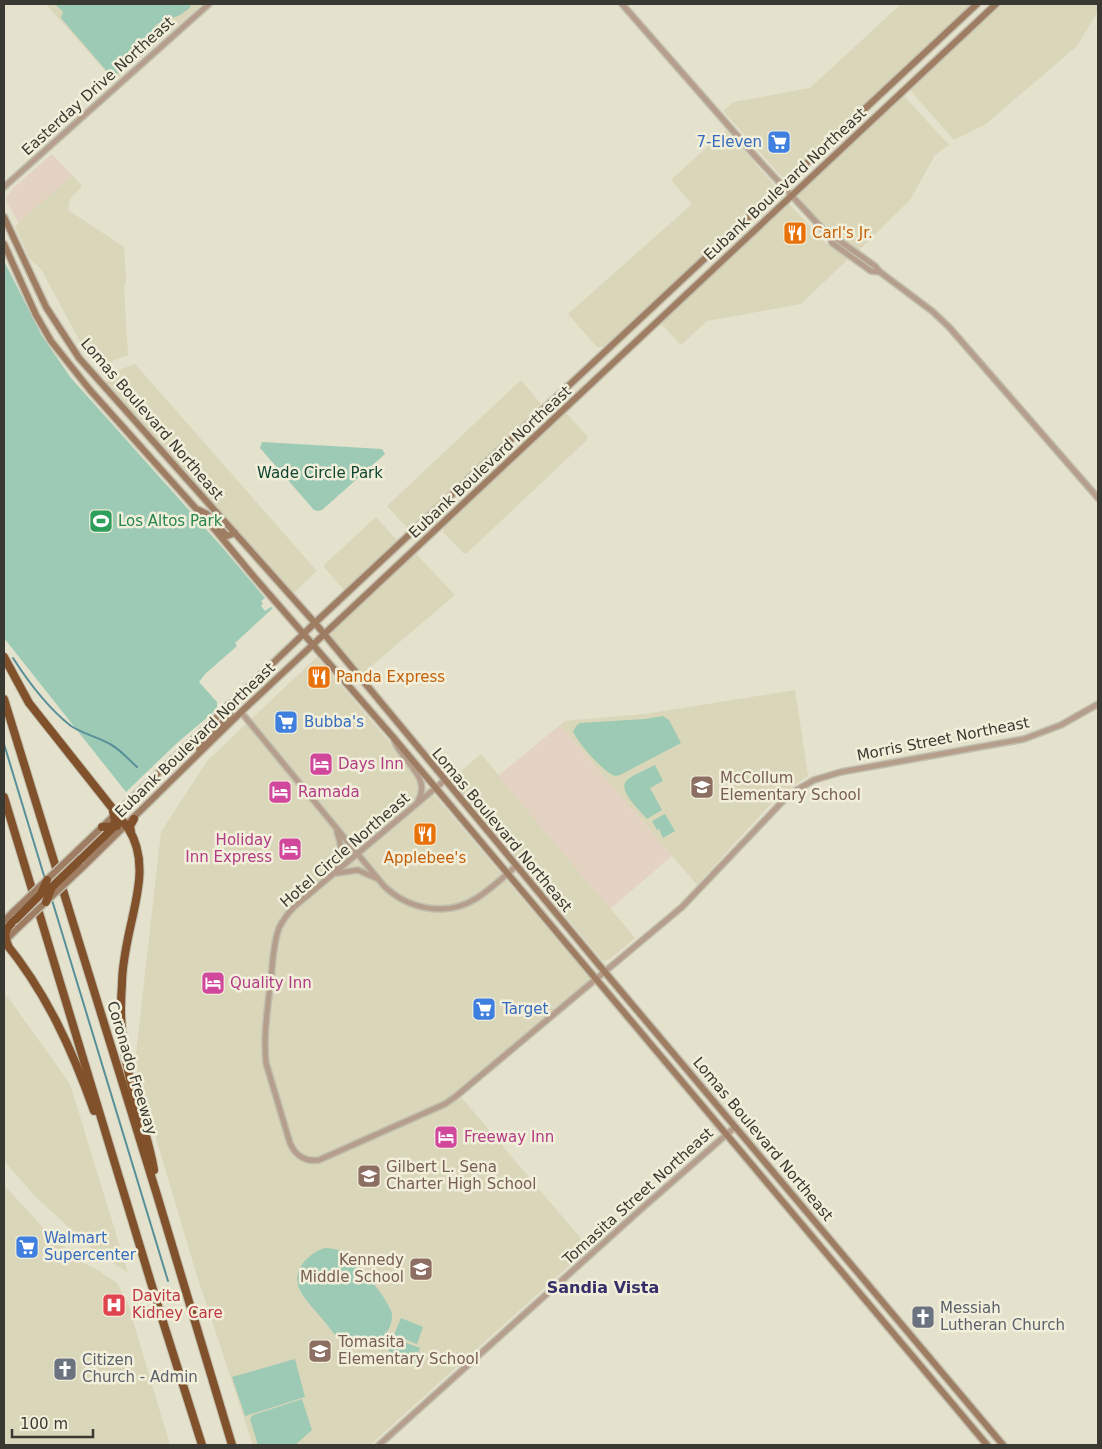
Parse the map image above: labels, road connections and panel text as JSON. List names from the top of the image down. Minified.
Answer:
{"streets":{"highway":["Coronado Freeway"],"main road":["Eubank Boulevard Northeast","Lomas Boulevard Northeast"],"street":["Easterday Drive Northeast","Morris Street Northeast","Hotel Circle Northeast","Tomasita Street Northeast"]},"crossings":[["Eubank Boulevard Northeast","Lomas Boulevard Northeast"],["Lomas Boulevard Northeast","Morris Street Northeast"],["Lomas Boulevard Northeast","Hotel Circle Northeast"],["Lomas Boulevard Northeast","Tomasita Street Northeast"],["Morris Street Northeast","Hotel Circle Northeast"]],"districts":["Sandia Vista"],"parks":["Wade Circle Park"],"places":{"supermarket":["7-Eleven","Bubba's","Target","Walmart Supercenter"],"restaurant":["Carl's Jr.","Panda Express","Applebee's"],"sports":["Los Altos Park"],"hotel":["Days Inn","Ramada","Holiday Inn Express","Quality Inn","Freeway Inn"],"school or university":["McCollum Elementary School","Gilbert L. Sena Charter High School","Kennedy Middle School","Tomasita Elementary School"],"hospital":["Davita Kidney Care"],"church":["Messiah Lutheran Church","Citizen Church - Admin"]},"scale_bar":"100 m"}
